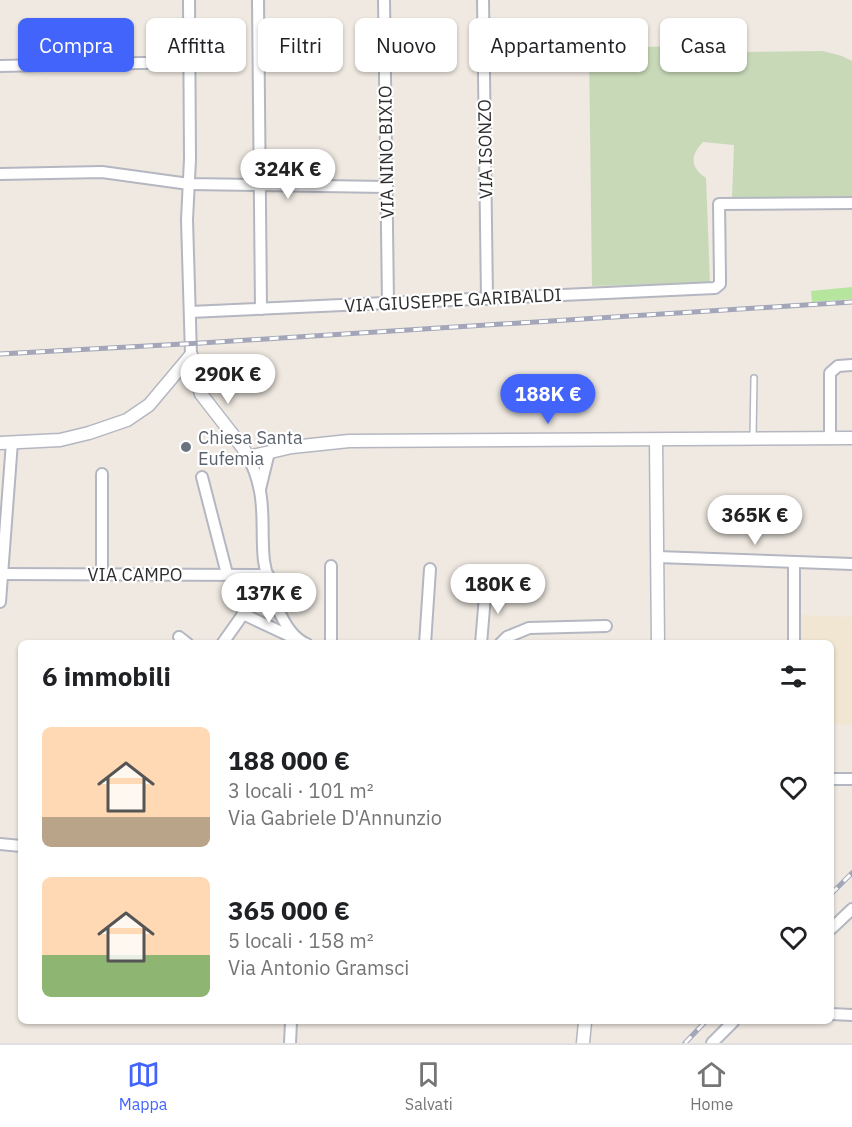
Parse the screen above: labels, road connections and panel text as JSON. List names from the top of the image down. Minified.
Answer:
{"streets":{"street":["VIA ISONZO","VIA NINO BIXIO","VIA GIUSEPPE GARIBALDI","VIA CAMPO"]},"crossings":[["VIA ISONZO","VIA GIUSEPPE GARIBALDI"],["VIA NINO BIXIO","VIA GIUSEPPE GARIBALDI"]],"places":["Chiesa Santa Eufemia"],"page":{"chip":["Compra","Affitta","Filtri","Nuovo","Appartamento","Casa"],"price":["324K €","290K €","188K €","365K €","180K €","137K €"],"heading":"6 immobili","list":[{"name":"188 000 €","note":"3 locali · 101 m² · Via Gabriele D'Annunzio"},{"name":"365 000 €","note":"5 locali · 158 m² · Via Antonio Gramsci"}],"tabs":["Mappa","Salvati","Home"]}}
